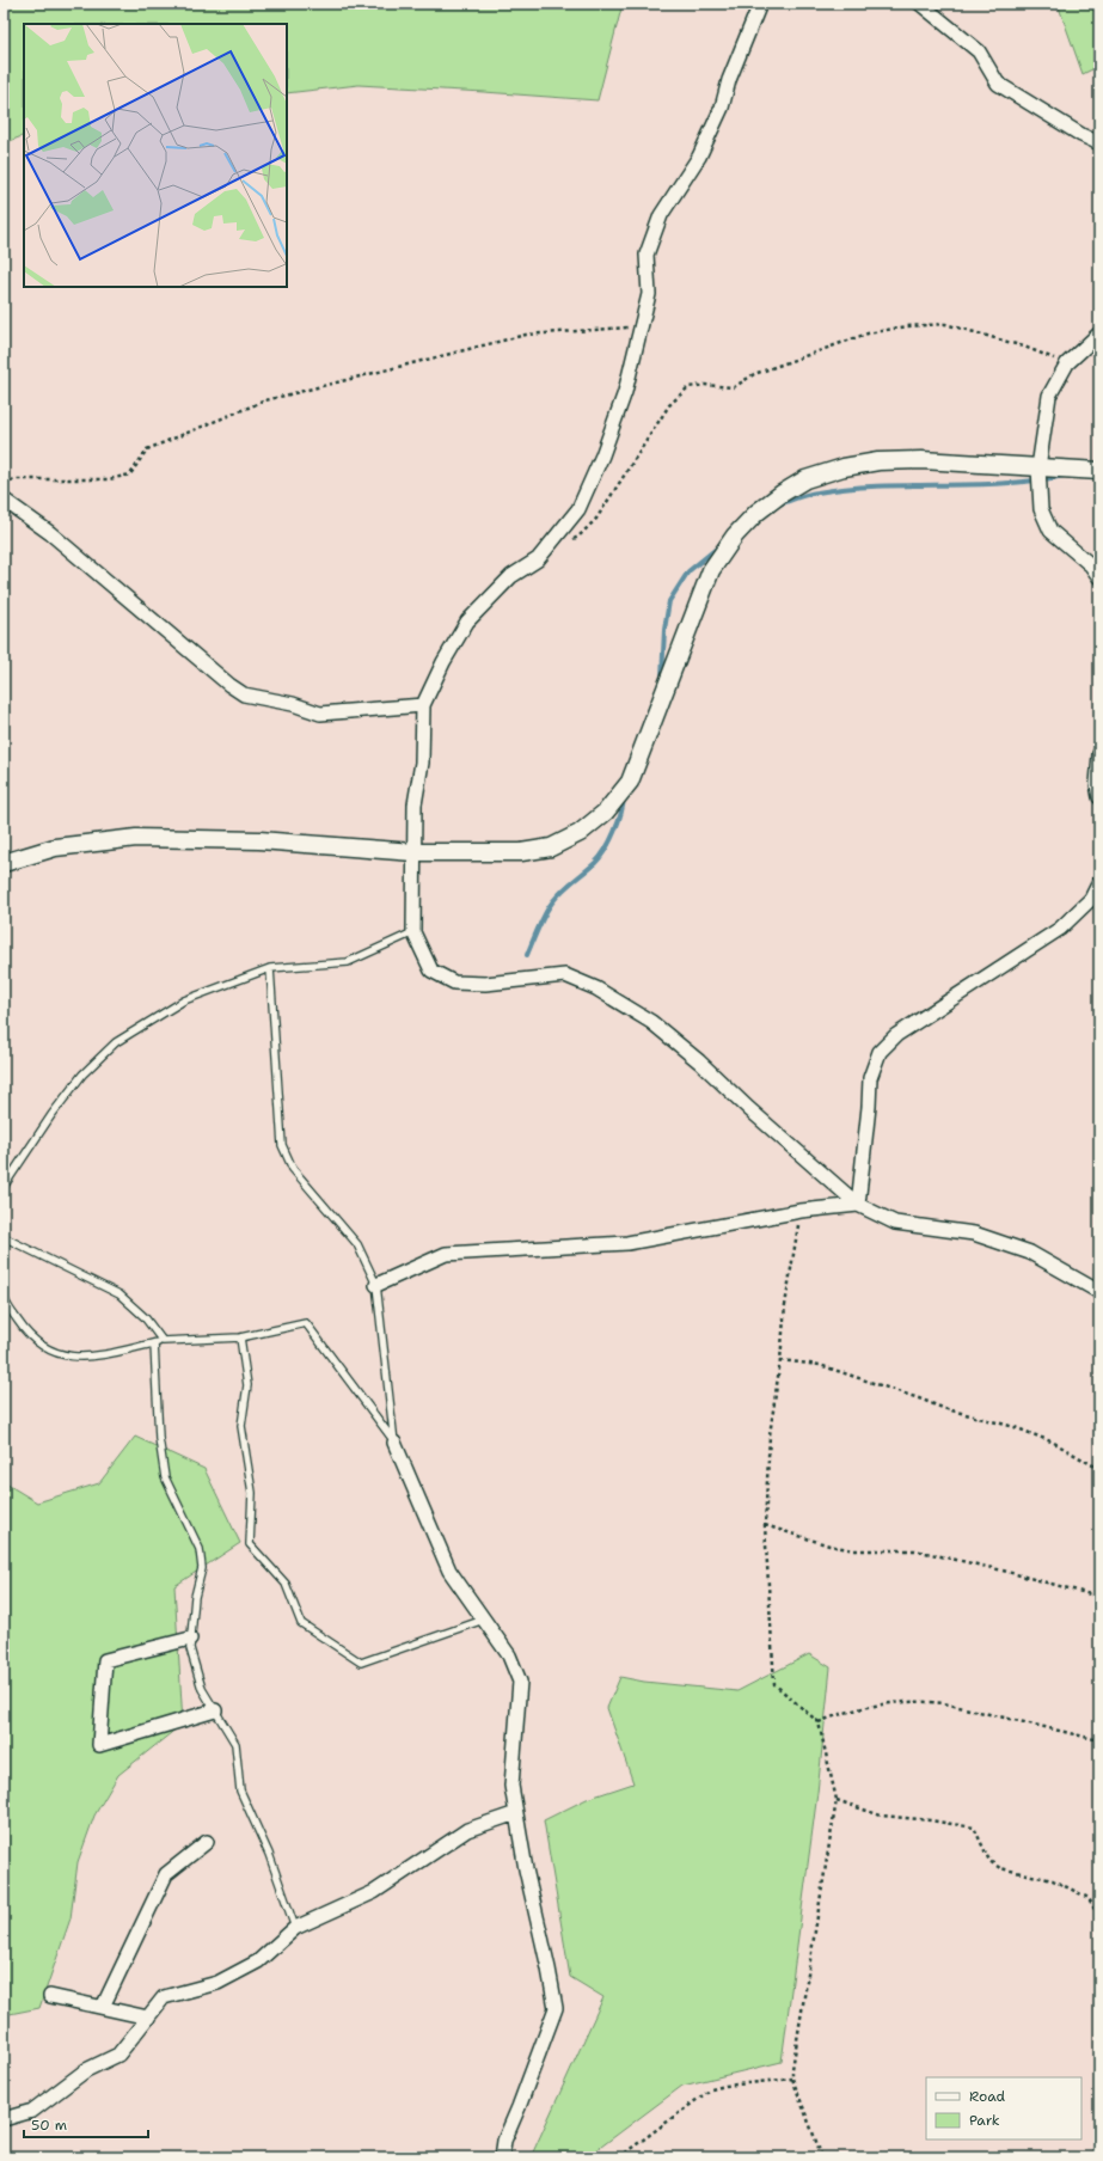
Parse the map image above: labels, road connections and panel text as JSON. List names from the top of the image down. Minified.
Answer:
{"legend":["Road","Park"],"scale_bar":"50 m"}
